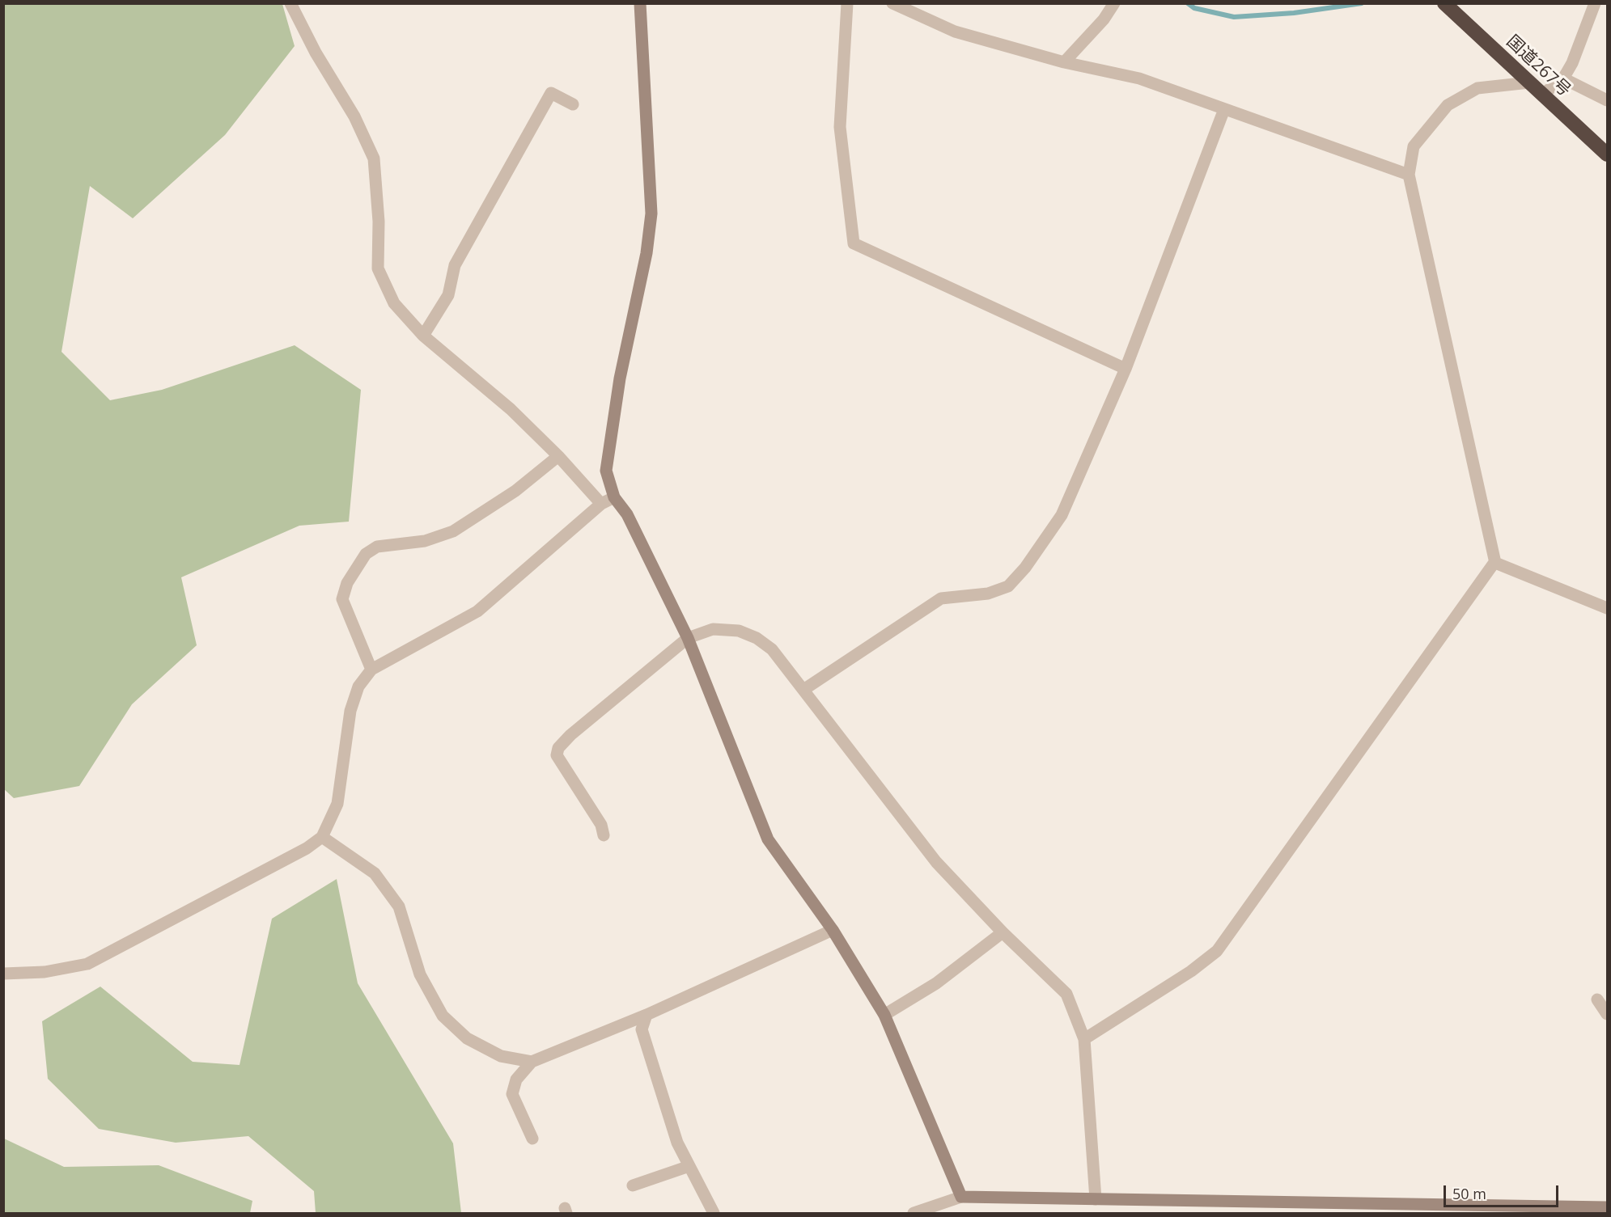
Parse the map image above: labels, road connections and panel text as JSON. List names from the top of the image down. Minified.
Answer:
{"streets":{"highway":["国道267号"]},"scale_bar":"50 m"}
